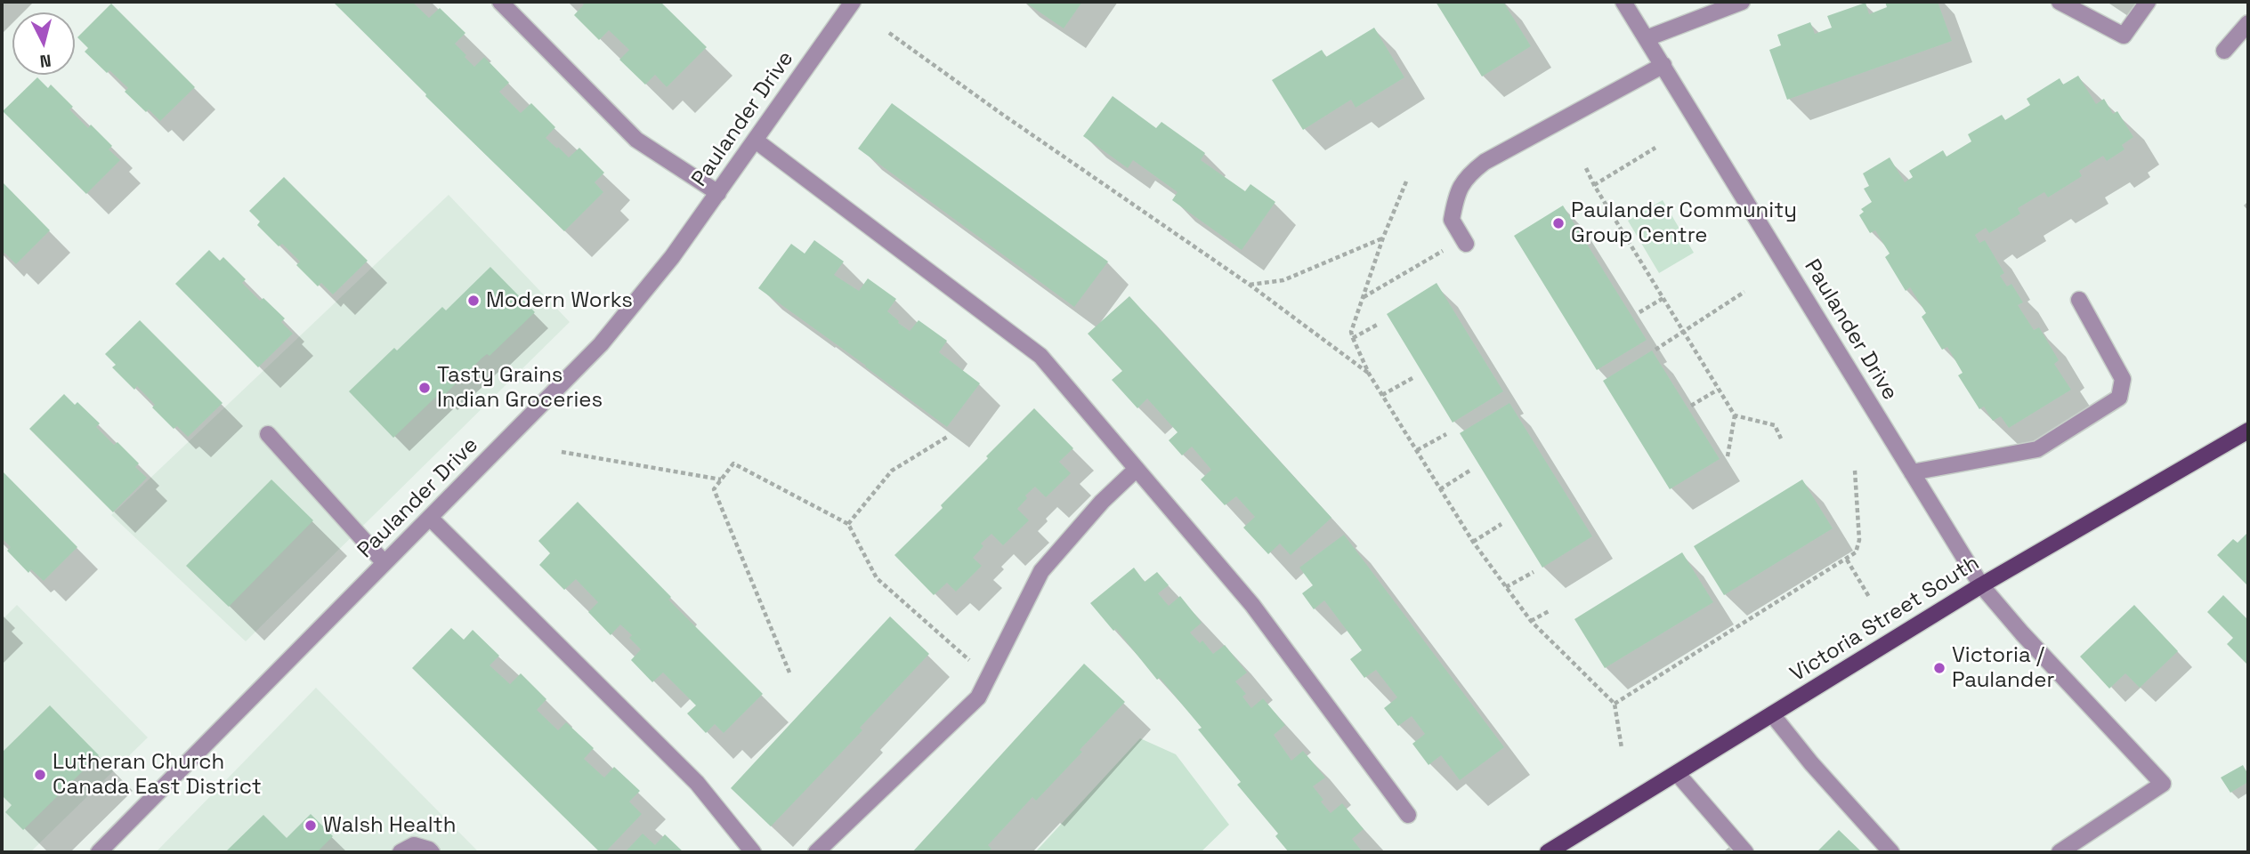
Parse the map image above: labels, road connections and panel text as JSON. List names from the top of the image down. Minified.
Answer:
{"streets":{"main road":["Victoria Street South"],"street":["Paulander Drive"]},"crossings":[["Paulander Drive","Victoria Street South"]],"places":["Paulander Community Group Centre","Modern Works","Tasty Grains Indian Groceries","Victoria / Paulander","Lutheran Church Canada East District","Walsh Health"],"north":"bottom"}
